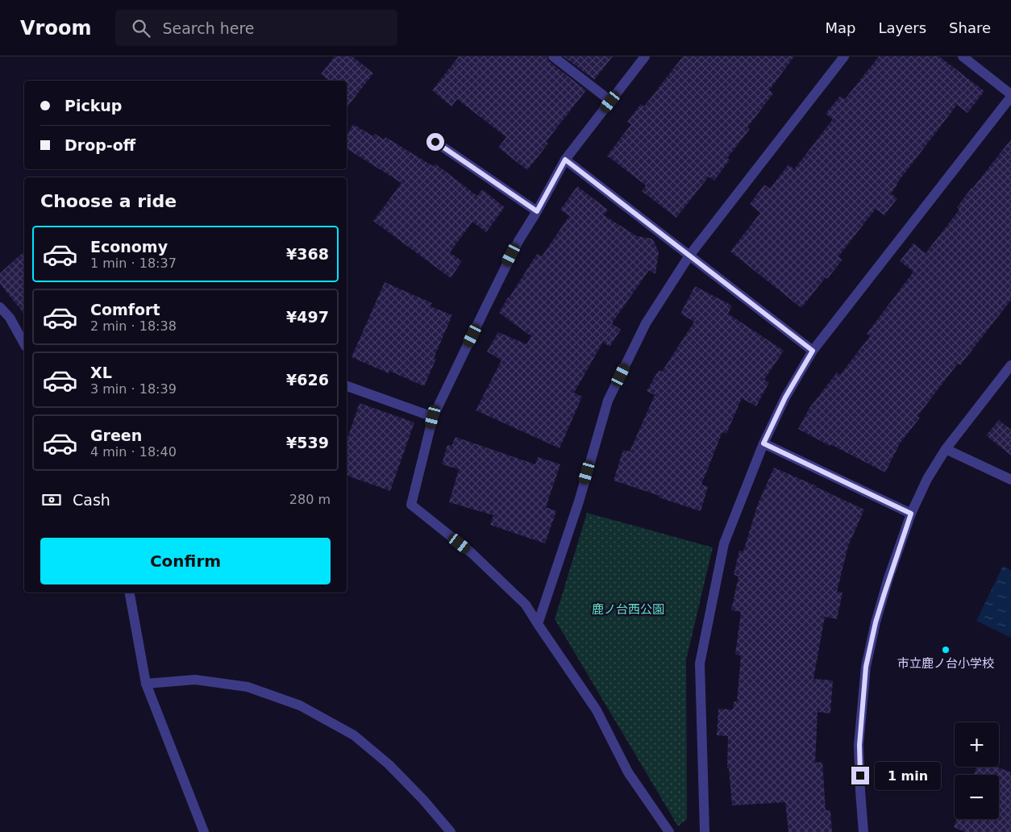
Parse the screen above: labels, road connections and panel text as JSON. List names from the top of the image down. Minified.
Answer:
{"parks":["鹿ノ台西公園"],"places":["市立鹿ノ台小学校"],"page":{"header":"Vroom","search":"Search here","nav":["Map","Layers","Share"],"banner":["Pickup","Drop-off"],"heading":"Choose a ride","list":[{"name":"Economy","note":"1 min · 18:37","value":"¥368"},{"name":"Comfort","note":"2 min · 18:38","value":"¥497"},{"name":"XL","note":"3 min · 18:39","value":"¥626"},{"name":"Green","note":"4 min · 18:40","value":"¥539"}],"pay":["Cash","280 m"],"buttons":"Confirm","map_buttons":["+","−"],"bubble":"1 min"}}
